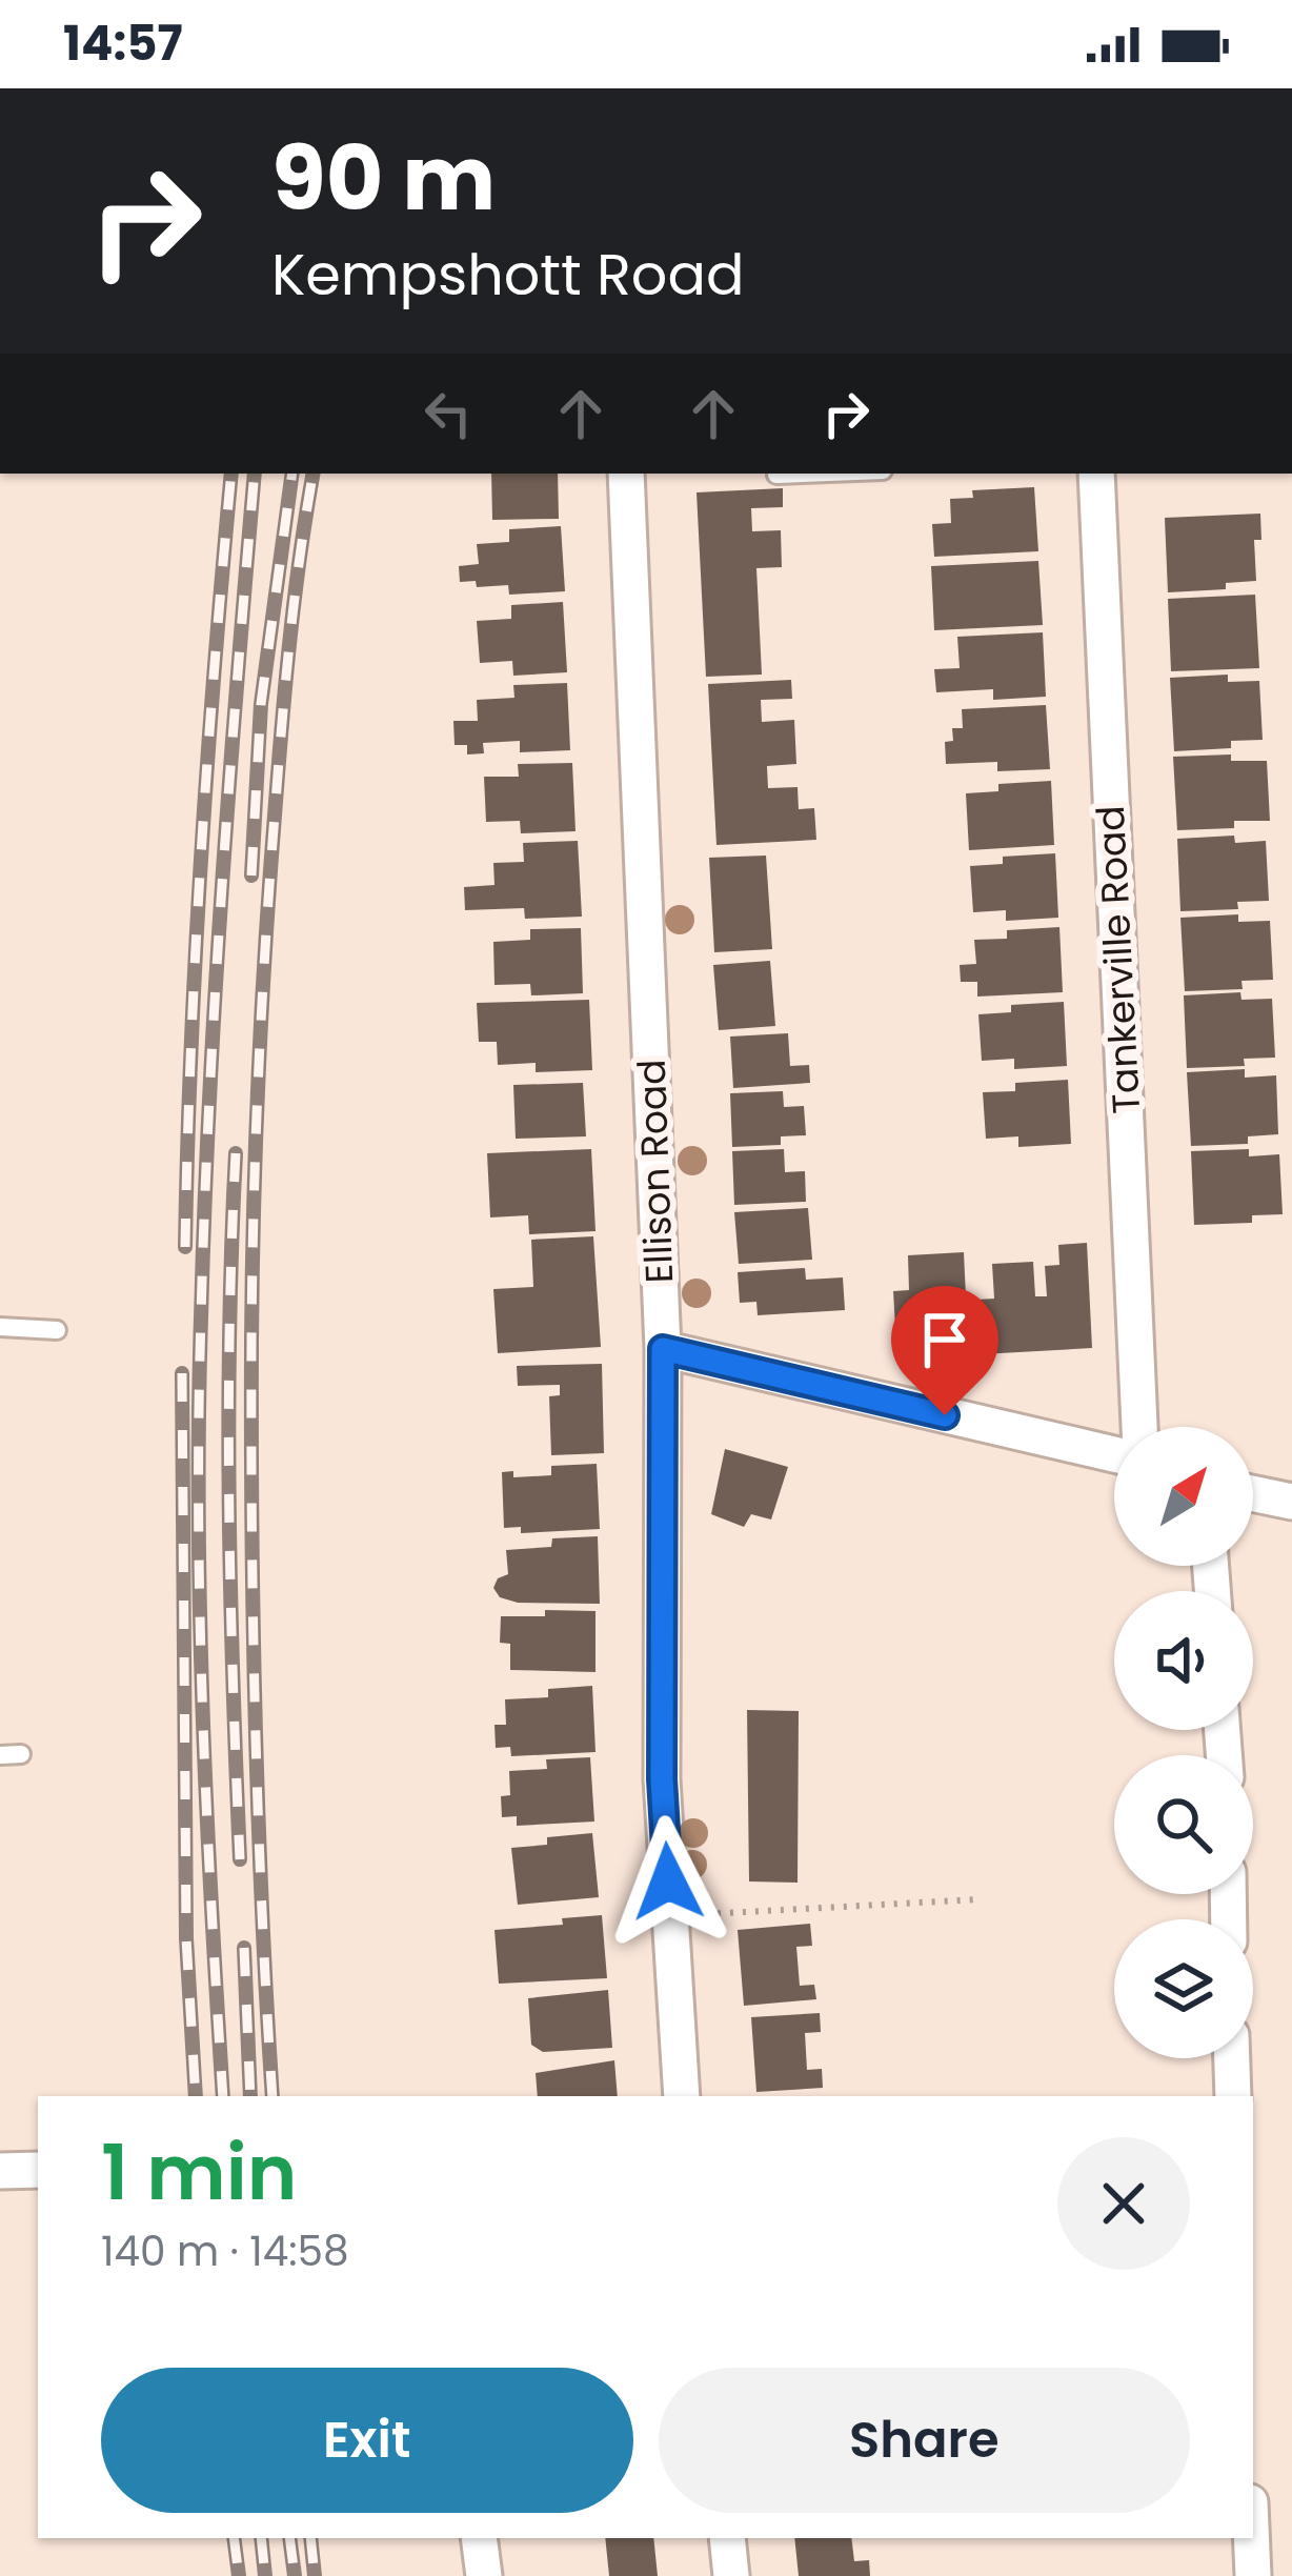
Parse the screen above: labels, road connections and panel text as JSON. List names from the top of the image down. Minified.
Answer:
{"streets":{"street":["Tankerville Road","Ellison Road"]},"north":"top right","page":{"status":"14:57","turn":["90 m","Kempshott Road"],"heading":["1 min","140 m · 14:58"],"buttons":["Exit","Share"]}}
